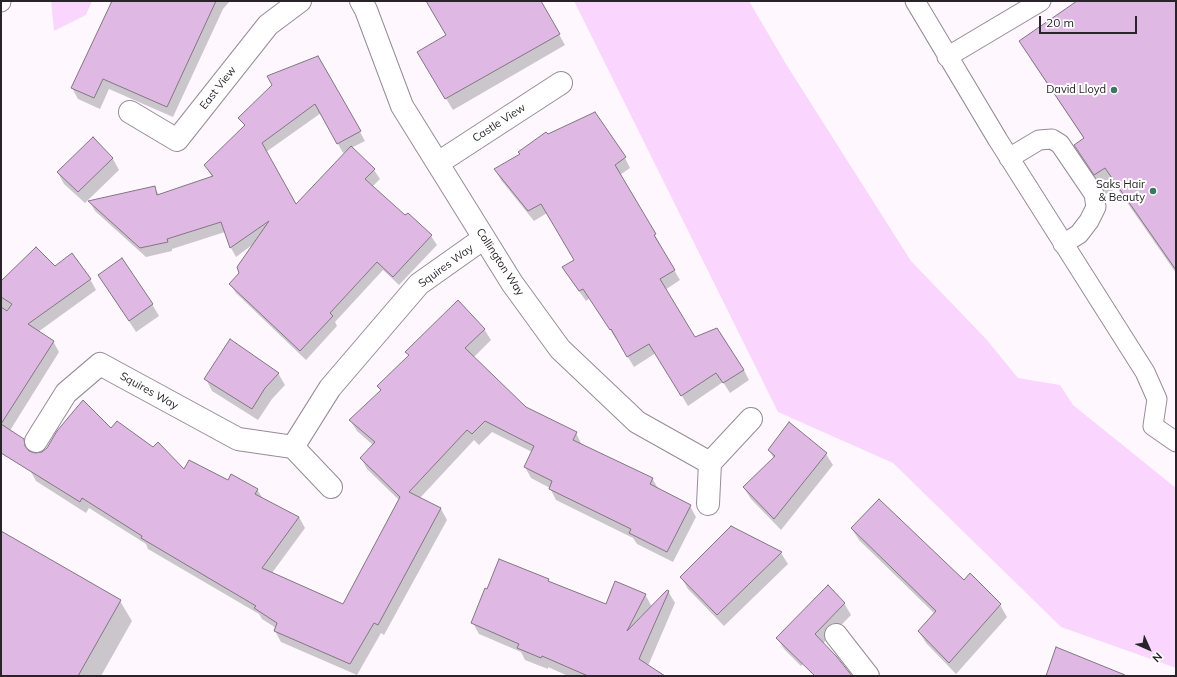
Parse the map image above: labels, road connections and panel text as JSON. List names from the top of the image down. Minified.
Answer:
{"streets":{"street":["East View","Castle View","Collington Way","Squires Way"]},"crossings":[["Castle View","Collington Way"],["Collington Way","Squires Way"]],"places":["David Lloyd","Saks Hair & Beauty"],"scale_bar":"20 m","north":"bottom right"}
